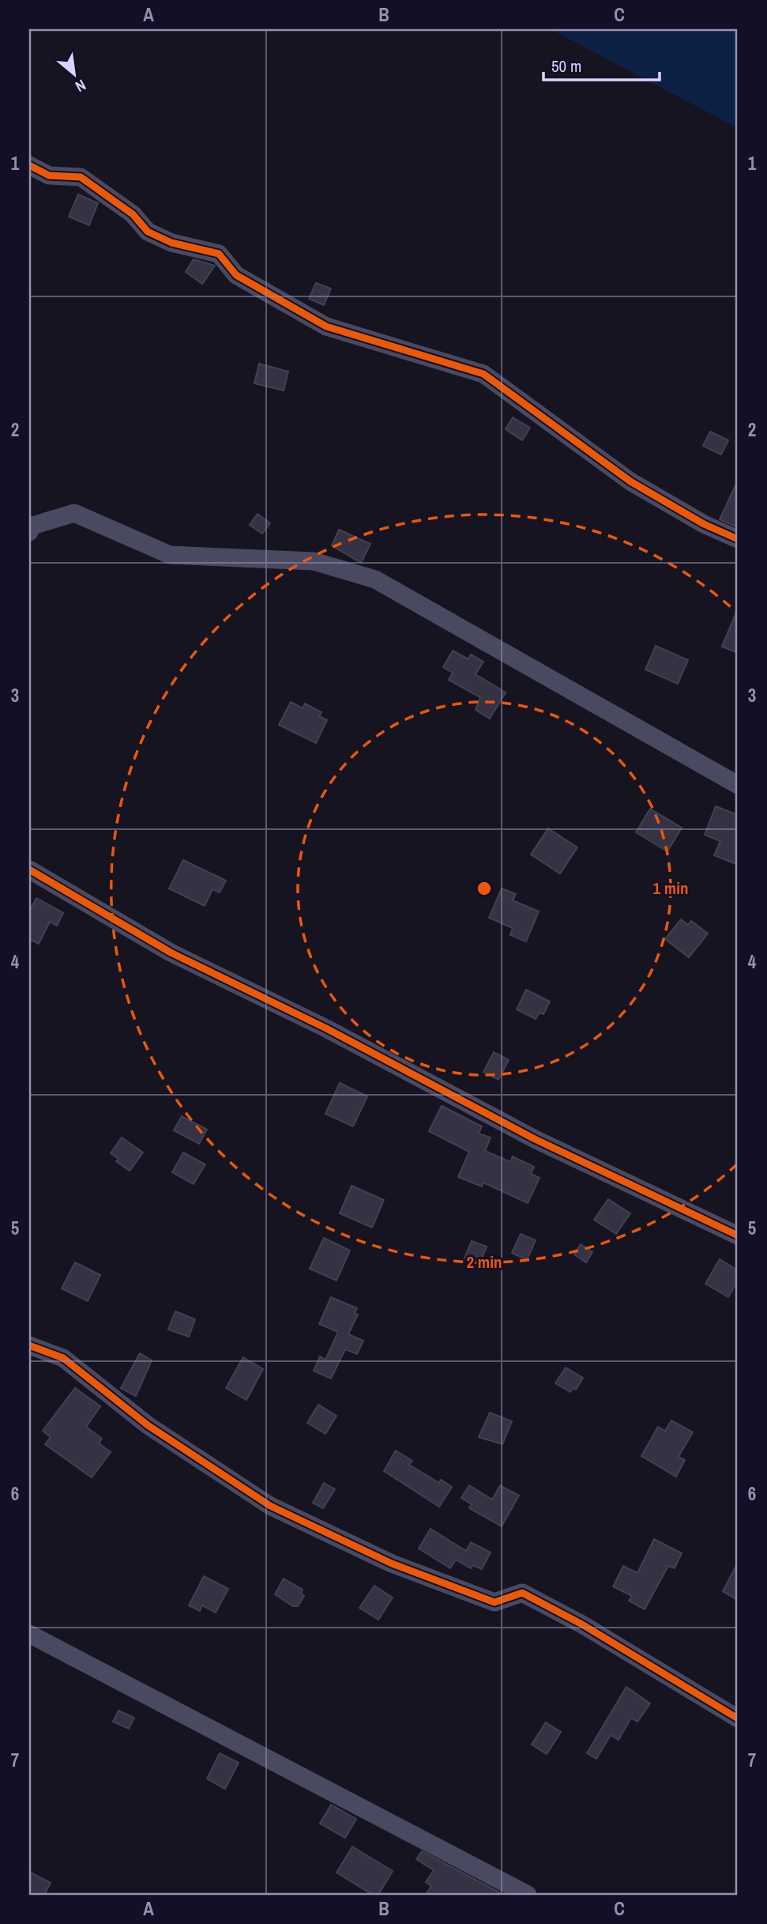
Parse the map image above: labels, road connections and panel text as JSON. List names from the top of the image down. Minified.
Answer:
{"scale_bar":"50 m","north":"bottom right","grid":{"columns":["A","B","C"],"rows":["1","2","3","4","5","6","7"]},"rings":["1 min","2 min"]}
